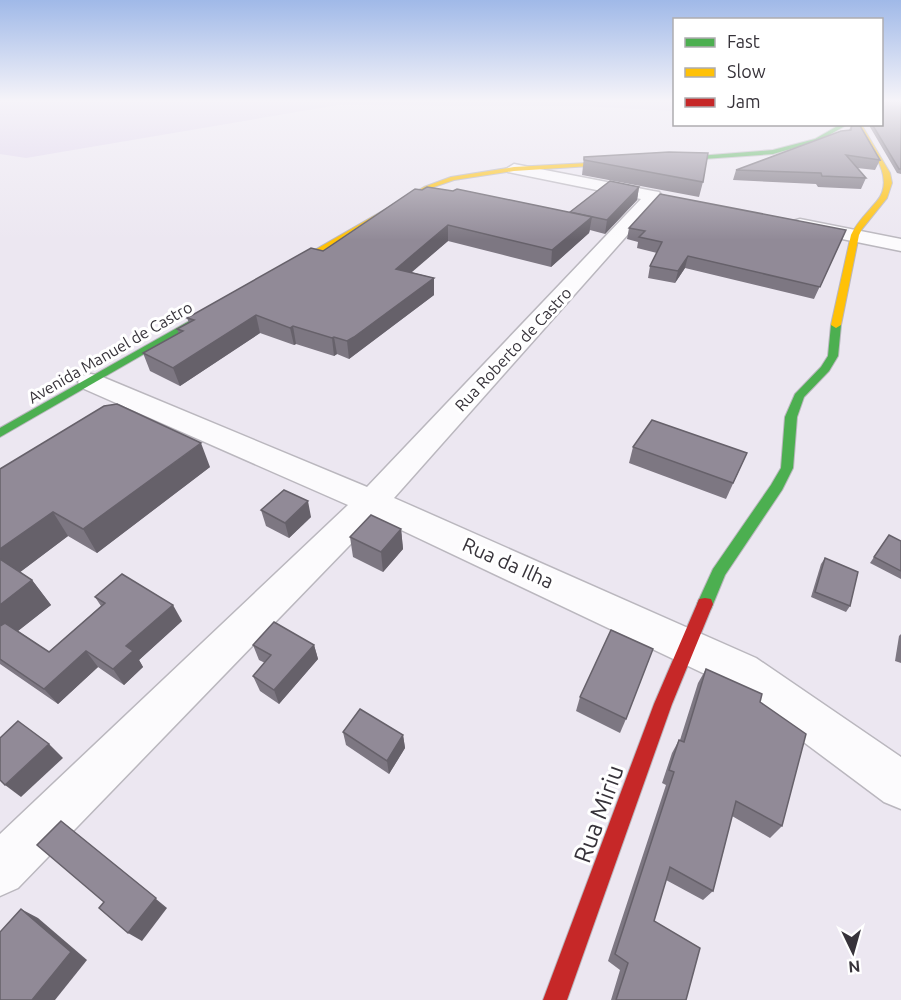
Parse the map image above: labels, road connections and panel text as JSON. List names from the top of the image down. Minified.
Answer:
{"streets":{"street":["Rua Roberto de Castro","Avenida Manuel de Castro","Rua da Ilha","Rua Miriu"]},"crossings":[["Rua Roberto de Castro","Rua da Ilha"],["Avenida Manuel de Castro","Rua da Ilha"],["Rua da Ilha","Rua Miriu"]],"legend":["Fast","Slow","Jam"],"north":"bottom"}
